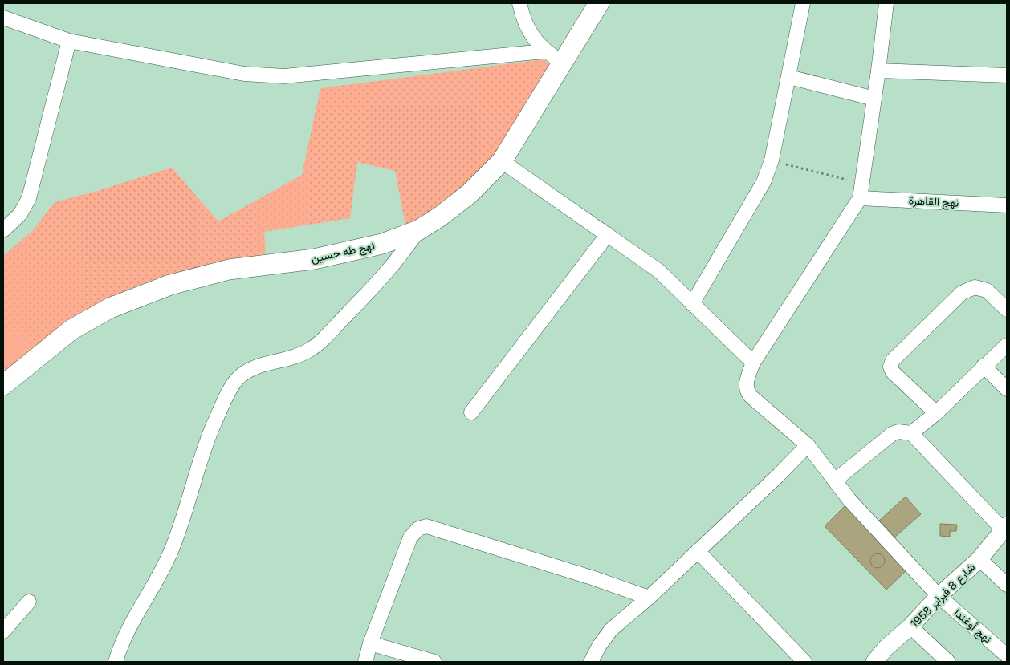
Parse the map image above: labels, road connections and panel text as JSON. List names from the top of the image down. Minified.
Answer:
{"streets":{"main road":["نهج طه حسين"],"street":["نهج القاهرة","شارع 8 فبراير 1958","نهج أوغندا"]},"crossings":[["شارع 8 فبراير 1958","نهج أوغندا"]]}
